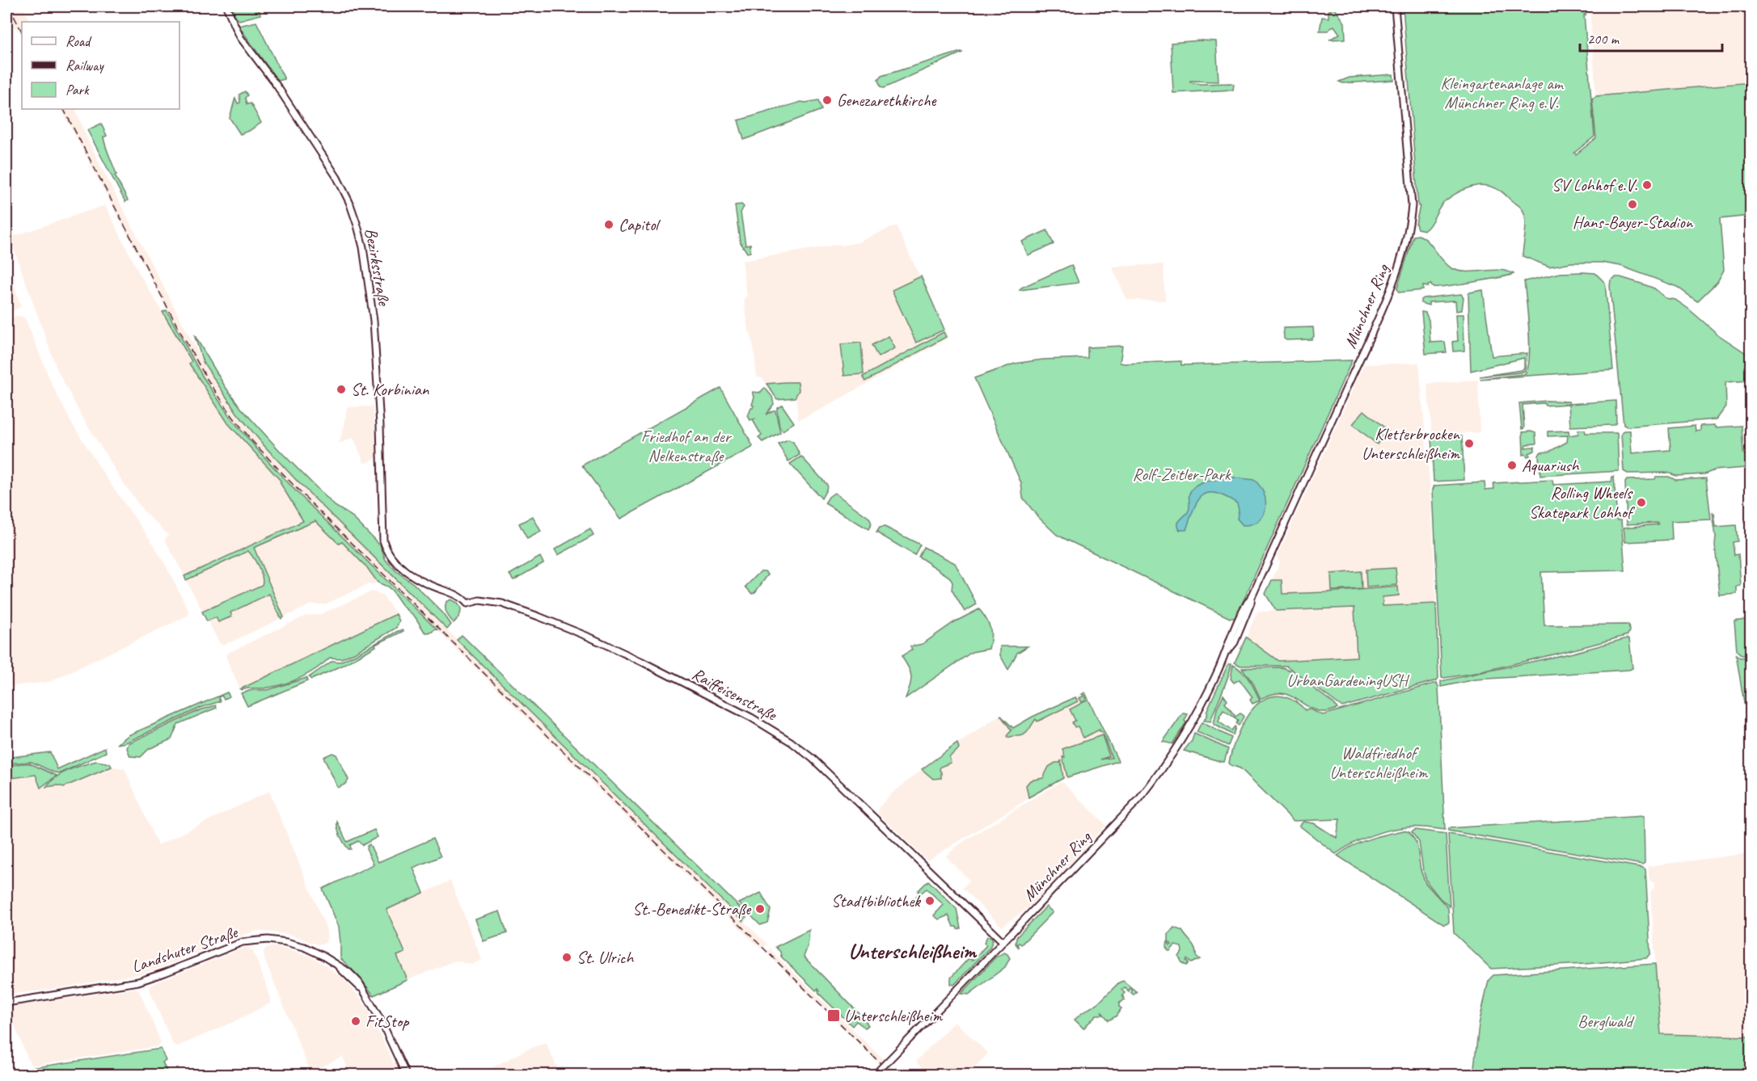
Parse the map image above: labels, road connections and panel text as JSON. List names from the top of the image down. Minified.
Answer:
{"streets":{"main road":["Bezirksstraße","Münchner Ring","Raiffeisenstraße","Landshuter Straße"]},"crossings":[["Bezirksstraße","Raiffeisenstraße"],["Münchner Ring","Raiffeisenstraße"]],"districts":["Unterschleißheim"],"parks":["Kleingartenanlage am Münchner Ring e.V.","Friedhof an der Nelkenstraße","Rolf-Zeitler-Park","UrbanGardeningUSH","Waldfriedhof Unterschleißheim","Berglwald"],"places":{"other":["Genezarethkirche","SV Lohhof e.V.","Hans-Bayer-Stadion","Capitol","St. Korbinian","Kletterbrocken Unterschleißheim","Aquariush","Rolling Wheels Skatepark Lohhof","Stadtbibliothek","St.-Benedikt-Straße","St. Ulrich","FitStop"],"transit":["Unterschleißheim"]},"legend":["Road","Railway","Park"],"scale_bar":"200 m"}
